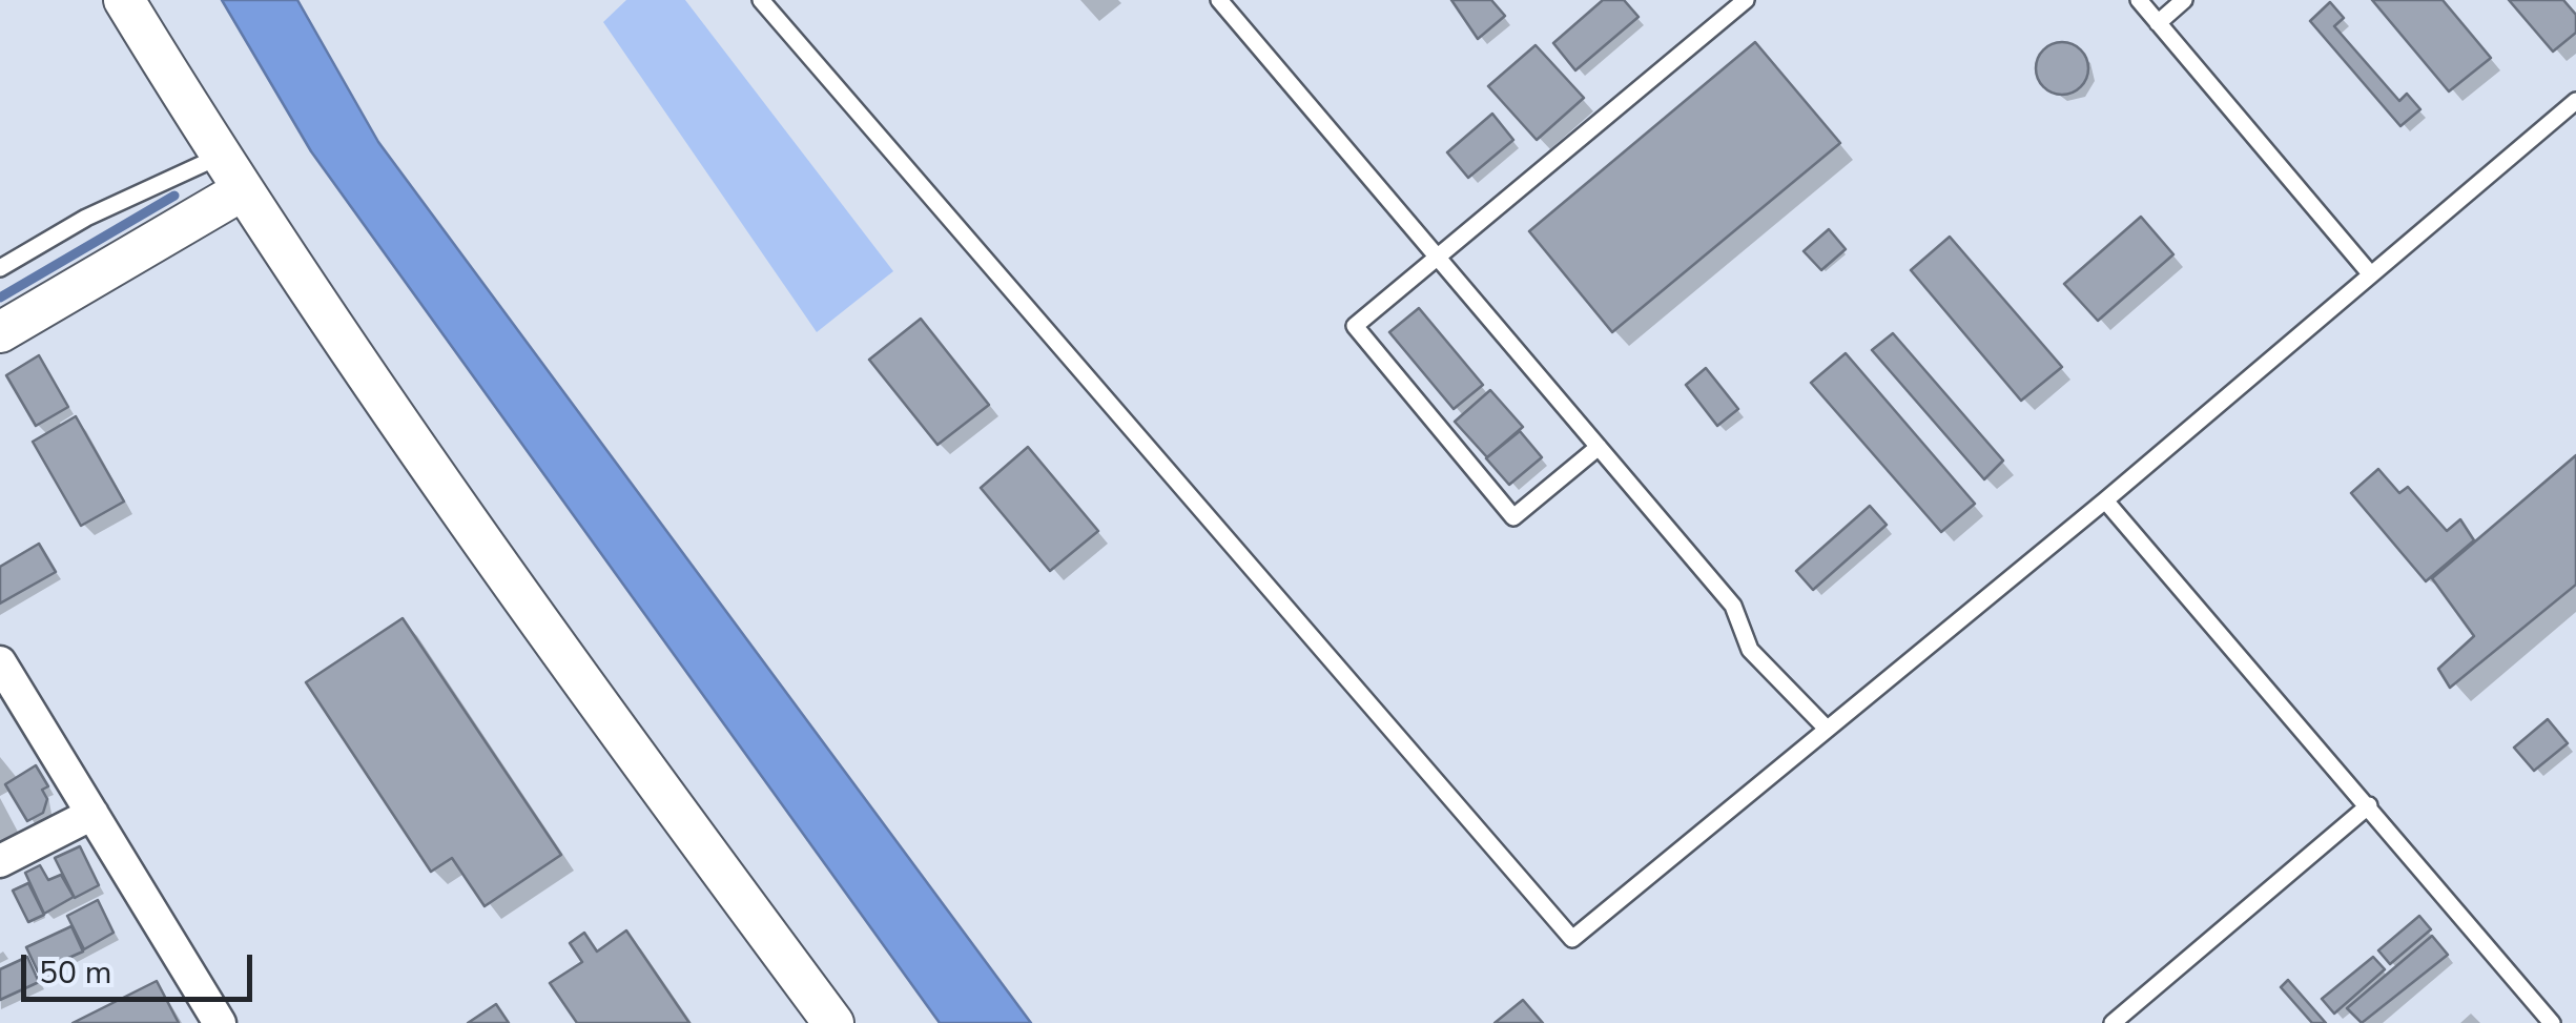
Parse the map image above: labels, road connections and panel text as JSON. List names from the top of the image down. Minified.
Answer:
{"scale_bar":"50 m"}
